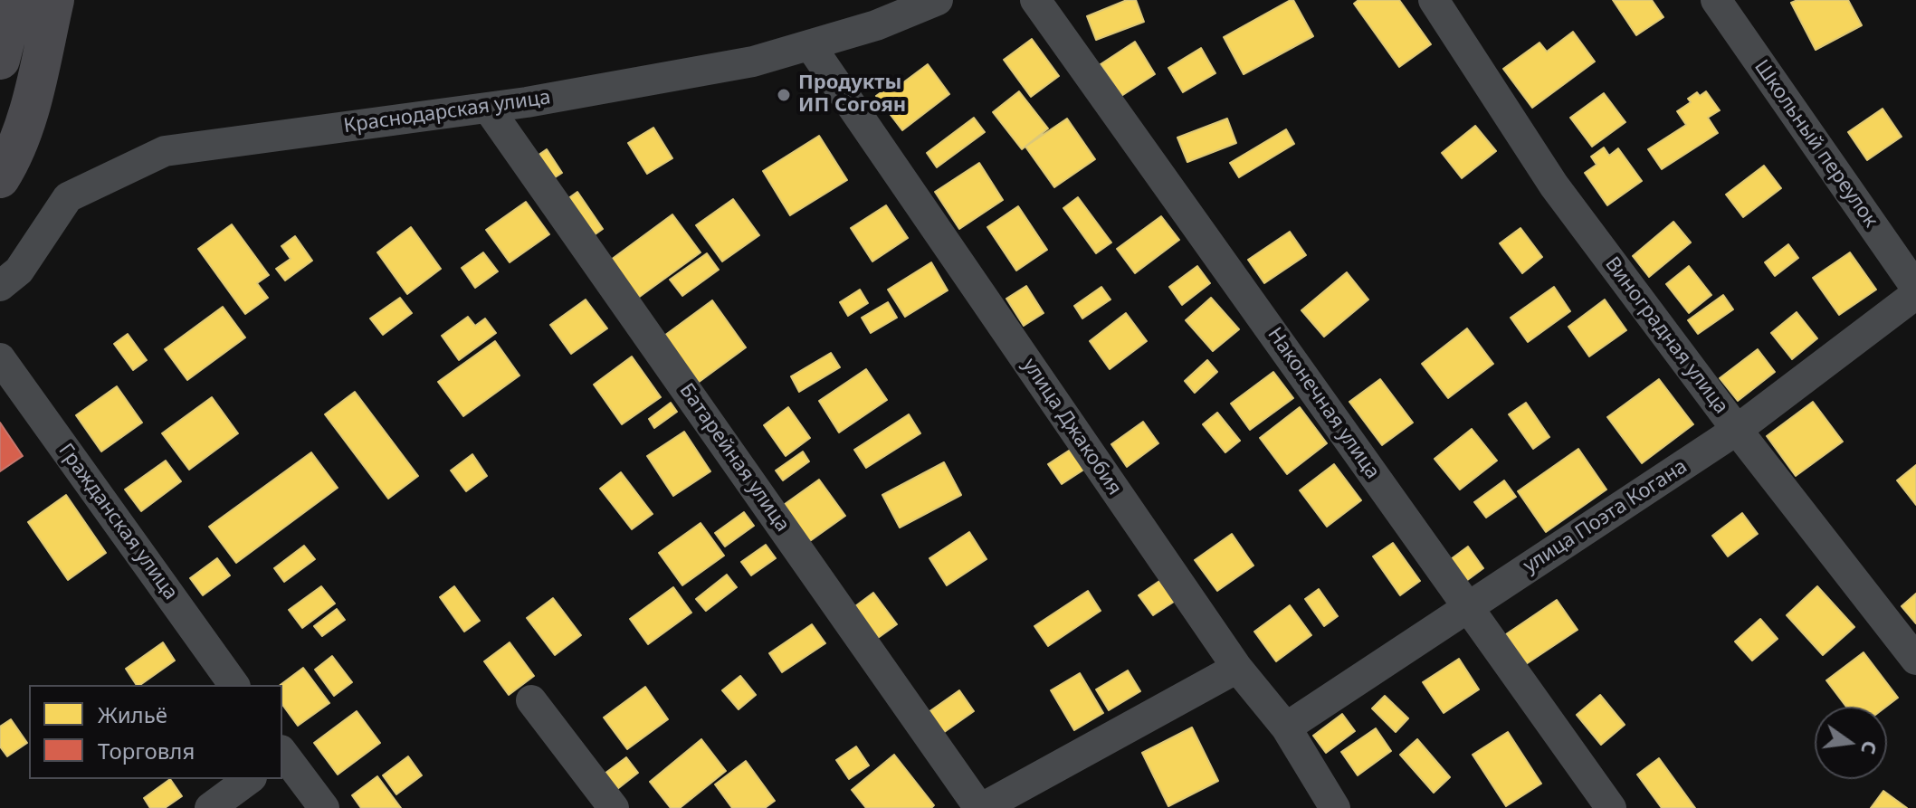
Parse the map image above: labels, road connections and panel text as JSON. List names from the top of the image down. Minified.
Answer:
{"streets":{"street":["Краснодарская улица","Школьный переулок","Виноградная улица","Наконечная улица","улица Джакобия","Батарейная улица","улица Поэта Когана","Гражданская улица"]},"crossings":[["Краснодарская улица","улица Джакобия"],["Краснодарская улица","Батарейная улица"],["Виноградная улица","улица Поэта Когана"],["Наконечная улица","улица Поэта Когана"],["улица Джакобия","улица Поэта Когана"]],"places":["Продукты ИП Согоян"],"legend":["Жильё","Торговля"],"north":"right"}
